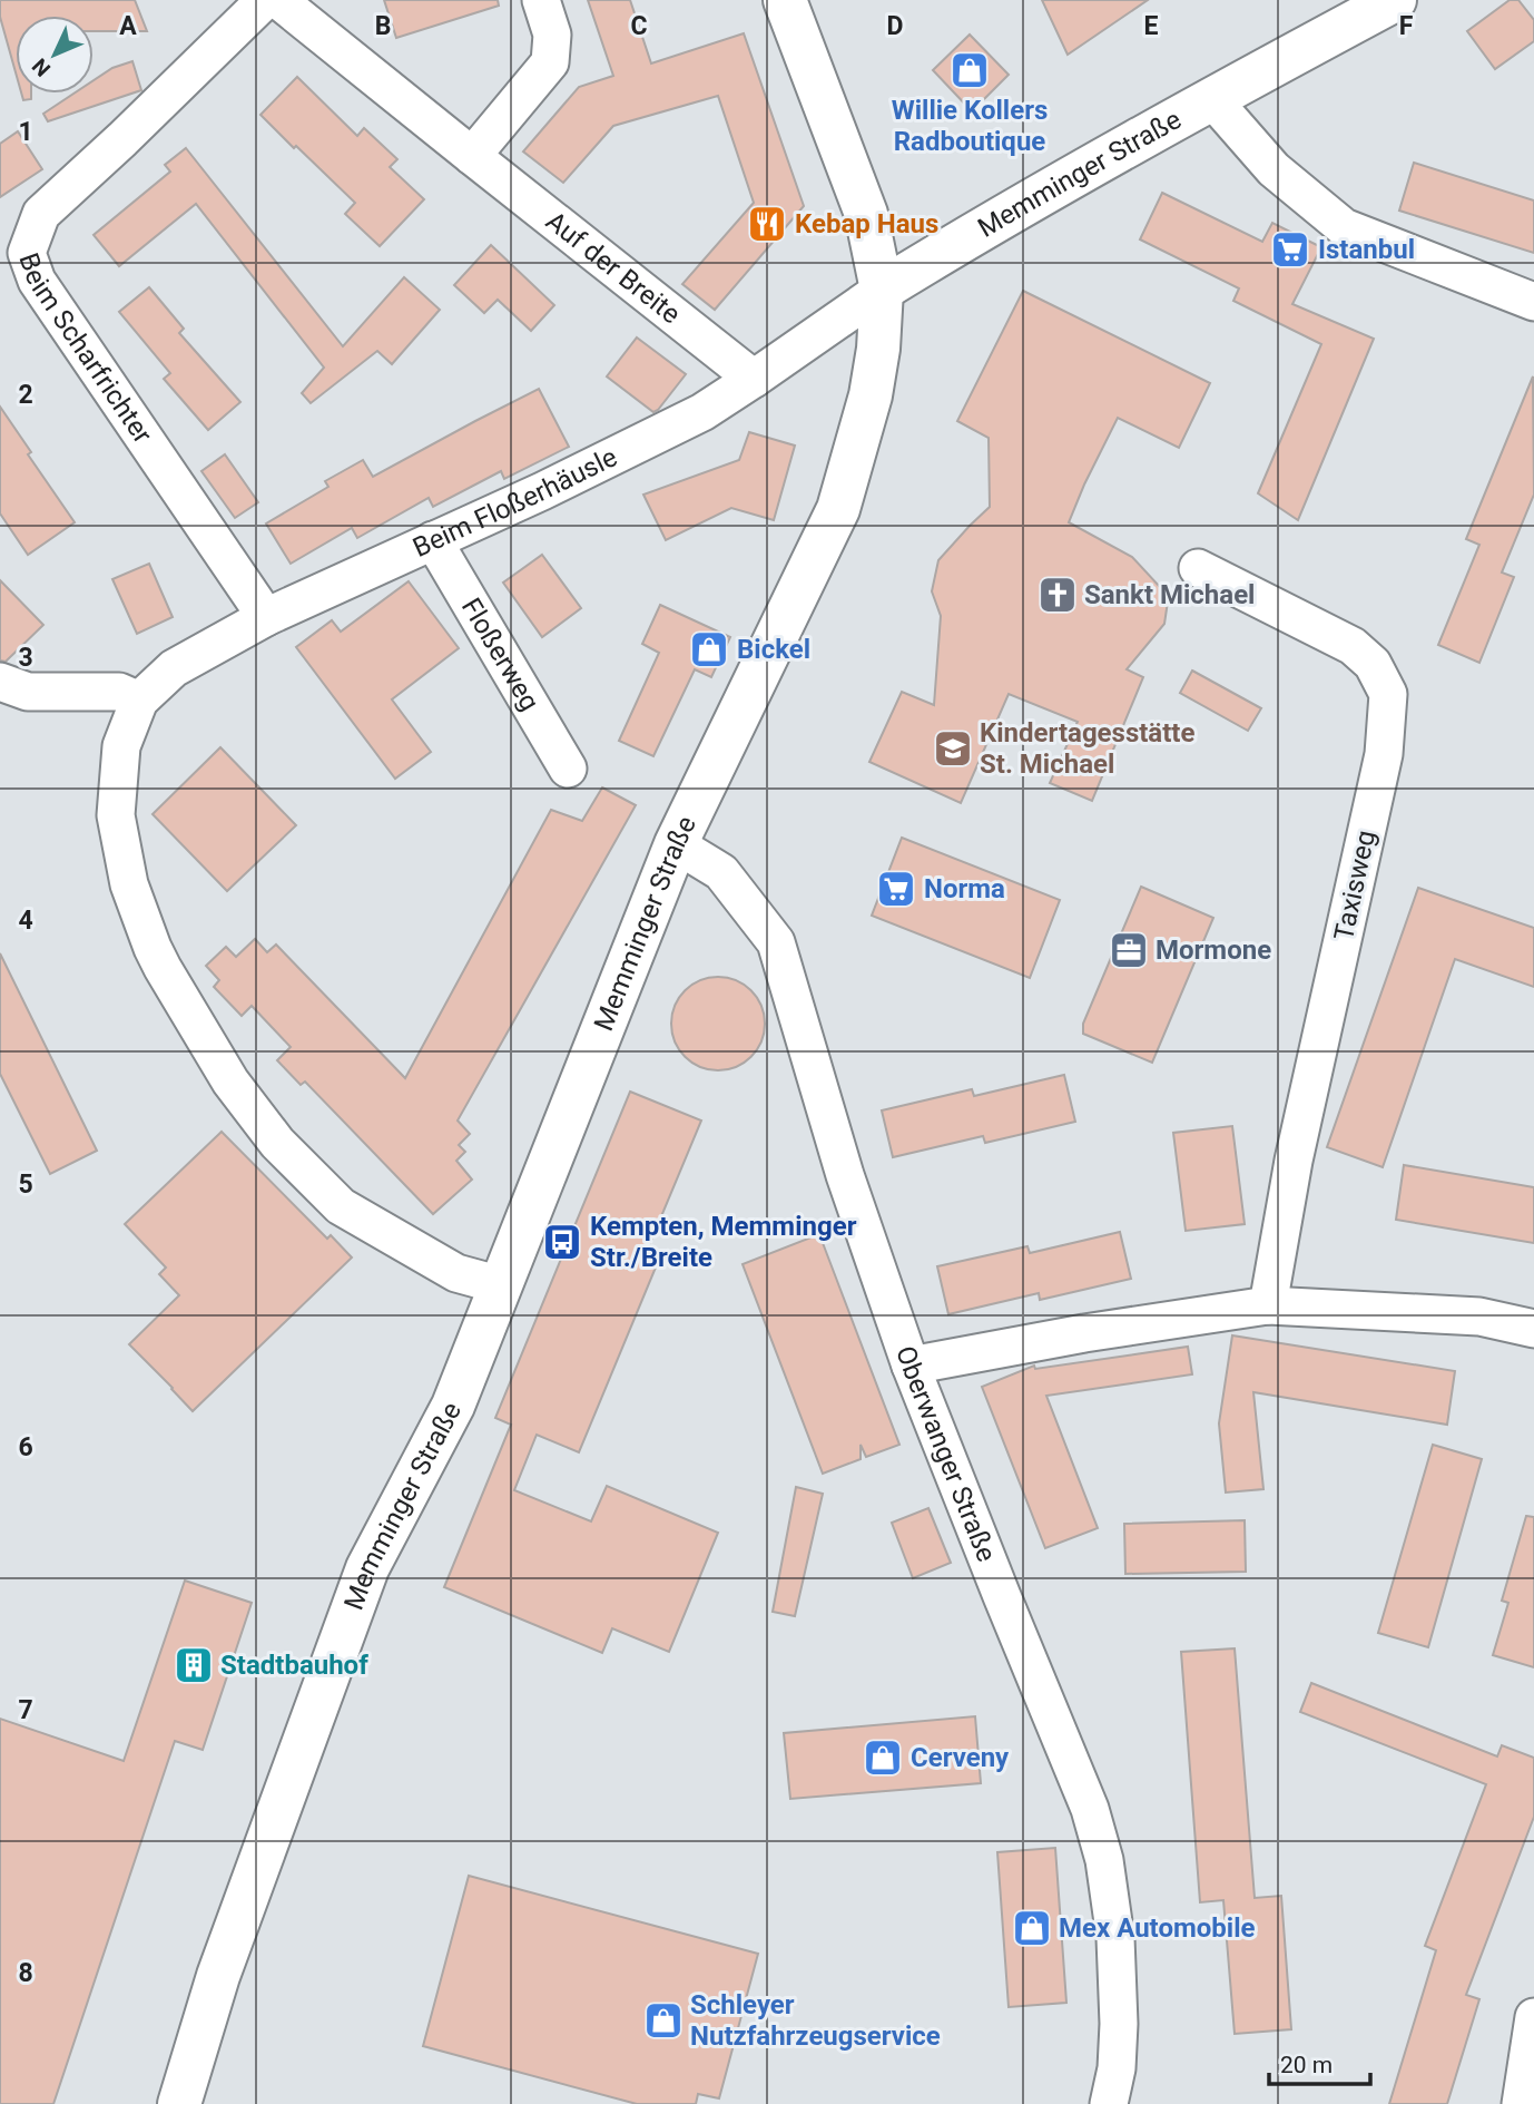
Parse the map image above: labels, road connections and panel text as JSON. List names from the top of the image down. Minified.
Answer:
{"streets":{"main road":["Memminger Straße"],"street":["Auf der Breite","Beim Scharfrichter","Beim Floßerhäusle","Floßerweg","Taxisweg","Oberwanger Straße"]},"crossings":[["Memminger Straße","Beim Floßerhäusle"],["Memminger Straße","Oberwanger Straße"],["Auf der Breite","Beim Floßerhäusle"],["Beim Scharfrichter","Beim Floßerhäusle"],["Beim Floßerhäusle","Floßerweg"]],"places":{"shop":["Willie Kollers Radboutique","Bickel","Cerveny","Mex Automobile","Schleyer Nutzfahrzeugservice"],"restaurant":["Kebap Haus"],"supermarket":["Istanbul","Norma"],"church":["Sankt Michael"],"school or university":["Kindertagesstätte St. Michael"],"office":["Mormone"],"bus stop":["Kempten, Memminger Str./Breite"],"building":["Stadtbauhof"]},"scale_bar":"20 m","north":"bottom left","grid":{"columns":["A","B","C","D","E","F"],"rows":["1","2","3","4","5","6","7","8"]}}
